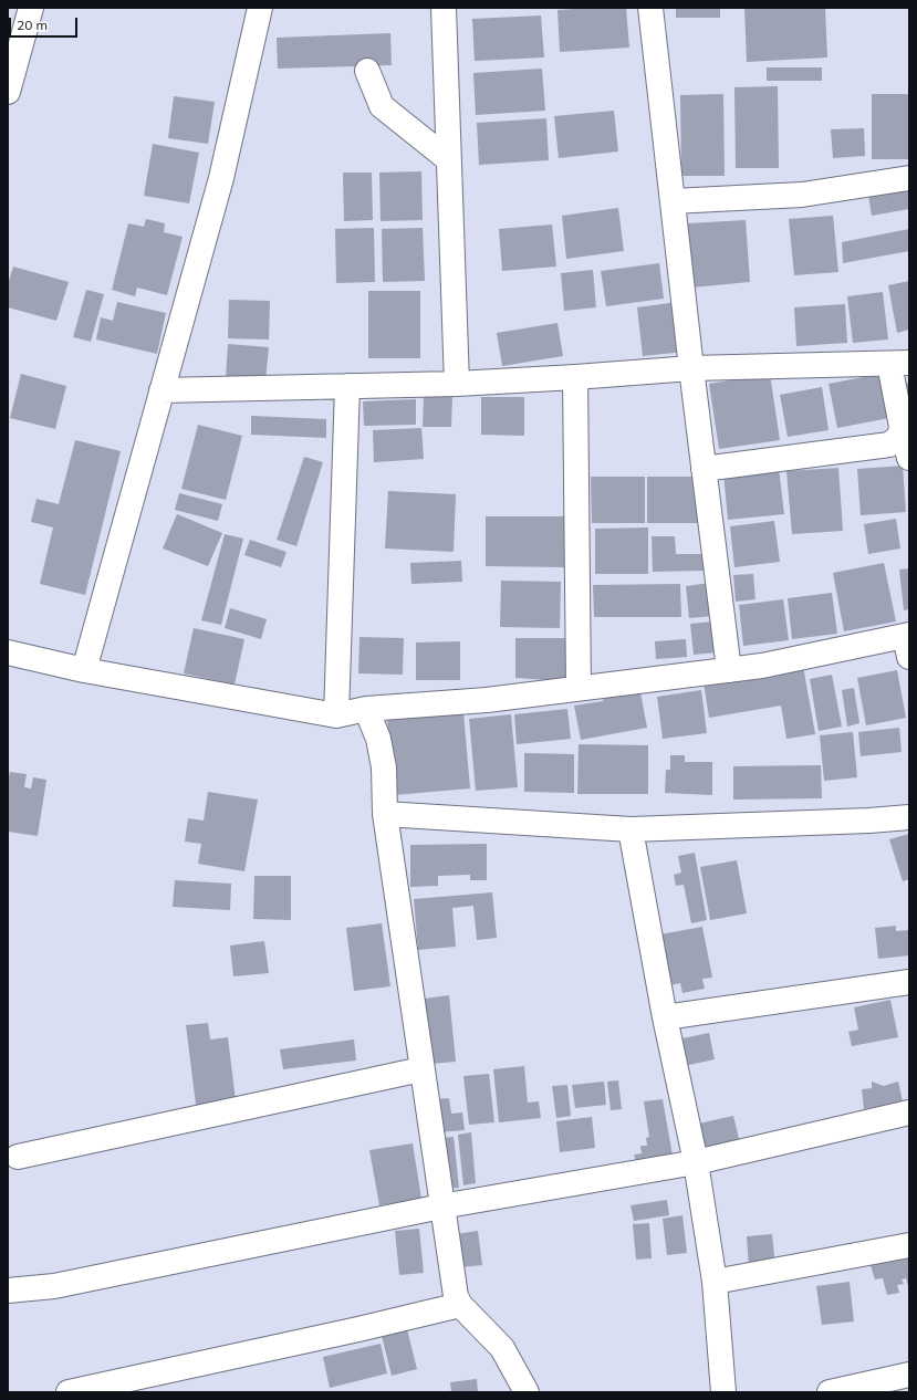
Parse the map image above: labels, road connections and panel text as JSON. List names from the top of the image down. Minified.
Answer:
{"scale_bar":"20 m"}
